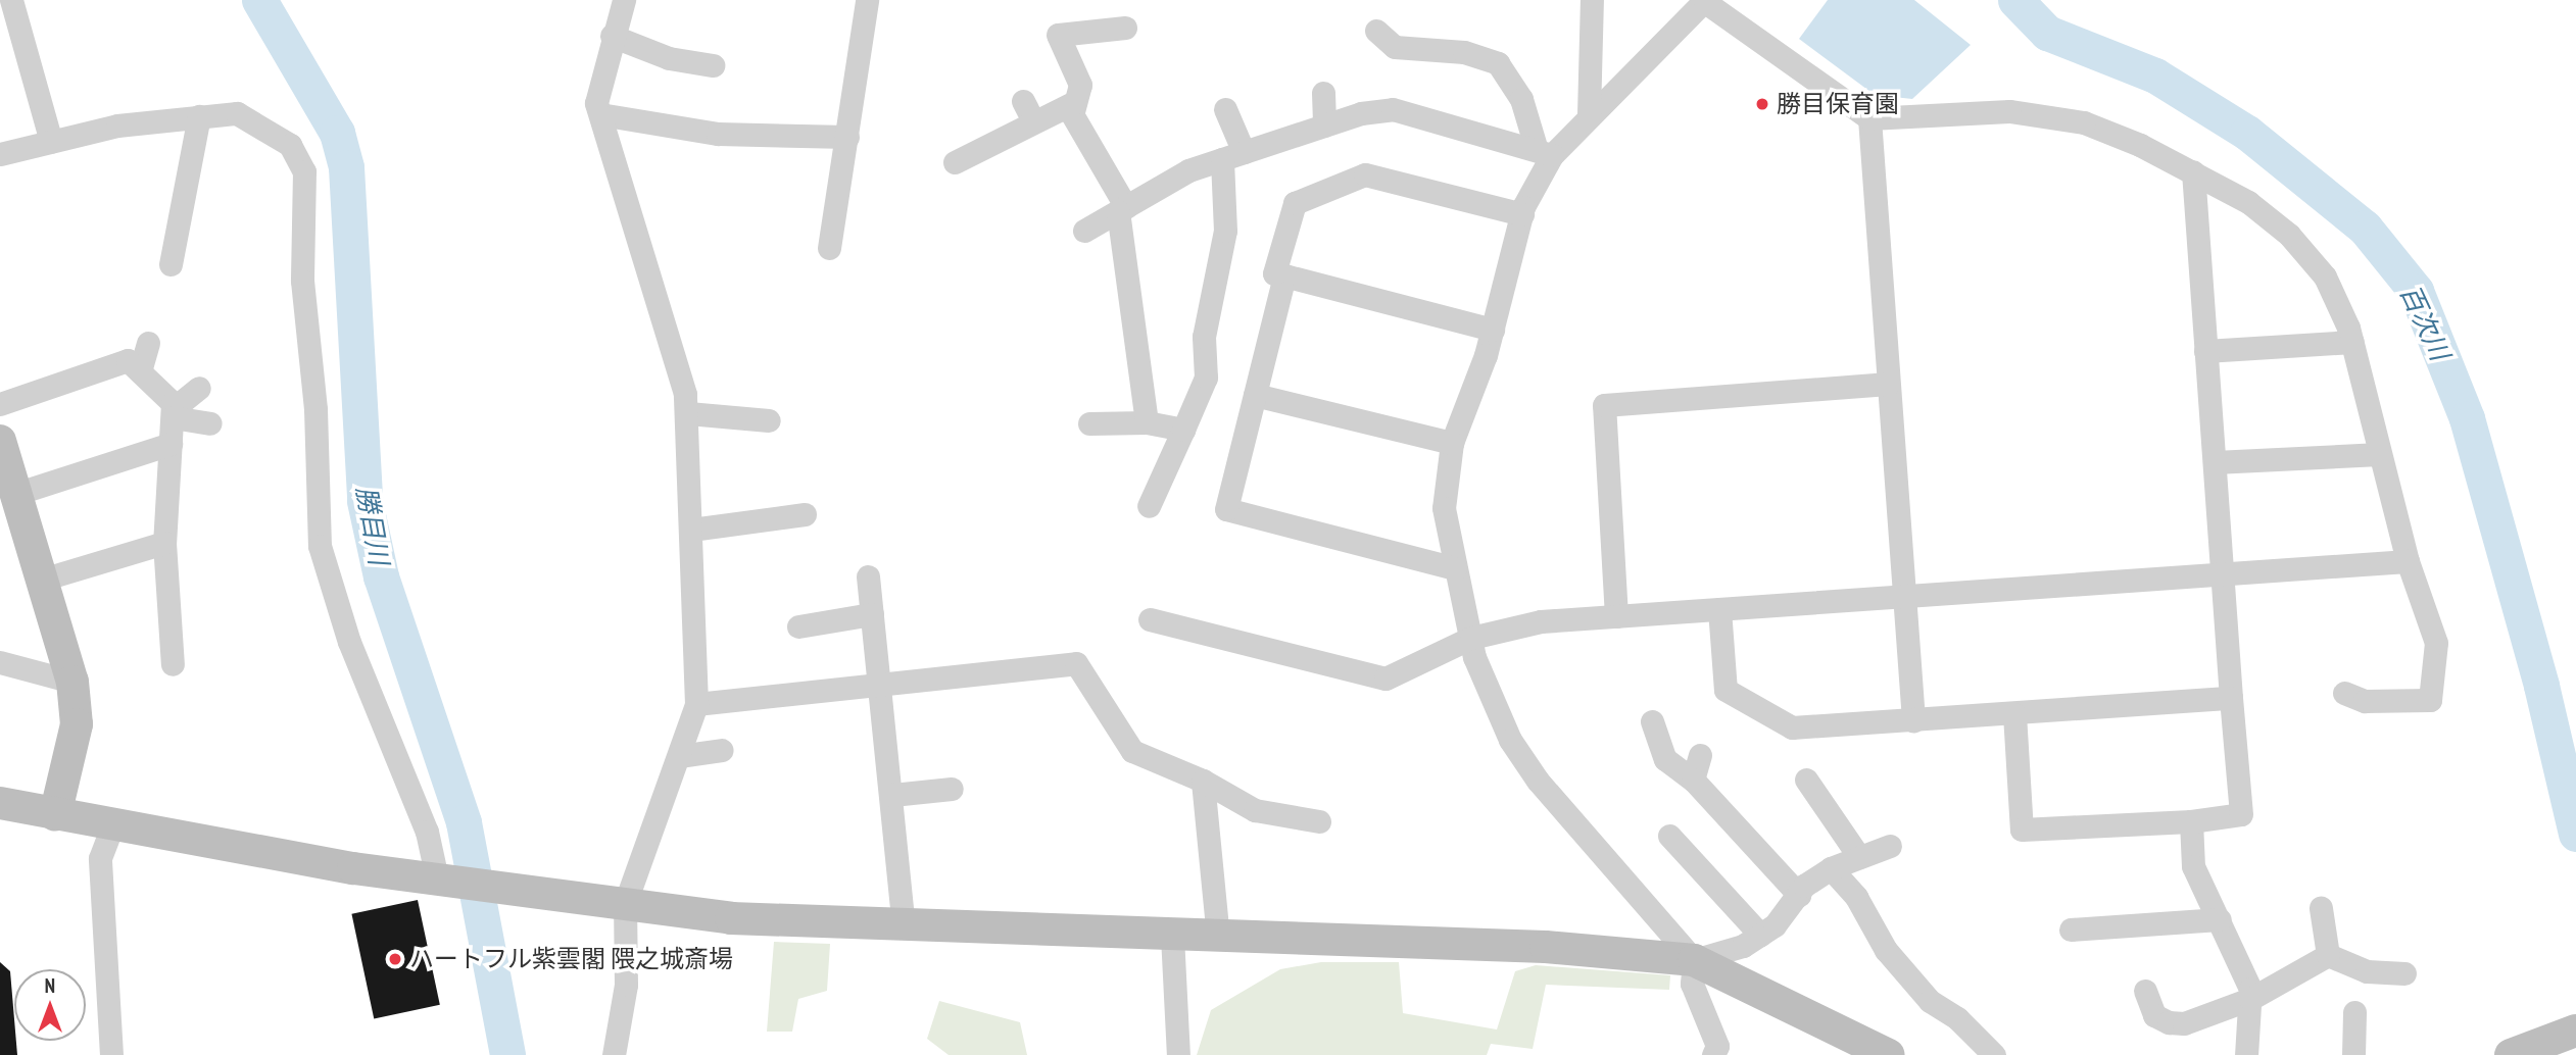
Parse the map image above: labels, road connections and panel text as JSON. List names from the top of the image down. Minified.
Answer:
{"water":["百次川","勝目川"],"places":["勝目保育園","ハートフル紫雲閣 隈之城斎場"],"north":"top"}
